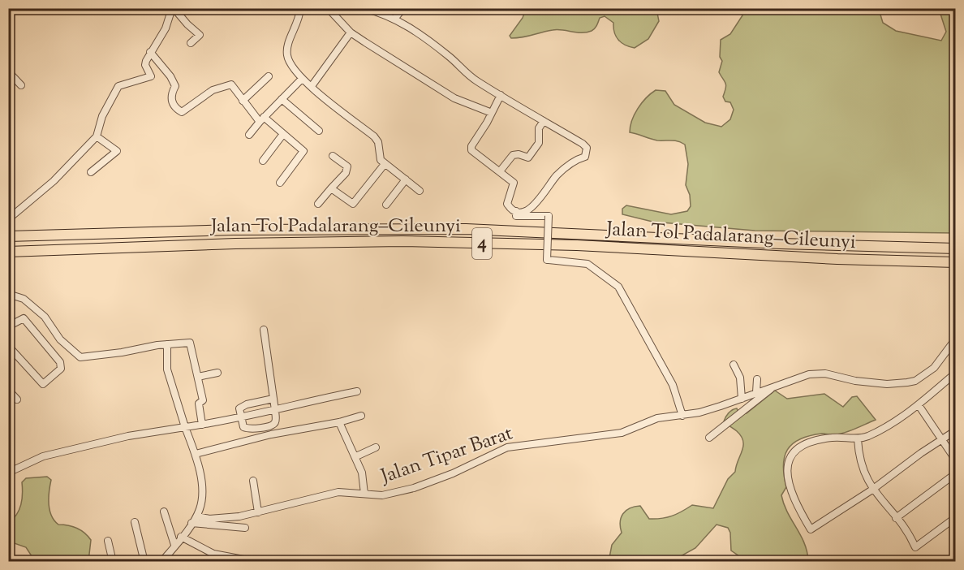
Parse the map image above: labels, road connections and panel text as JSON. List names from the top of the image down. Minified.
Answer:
{"streets":{"highway":["Jalan Tol Padalarang–Cileunyi","4"],"street":["Jalan Tipar Barat"]}}
